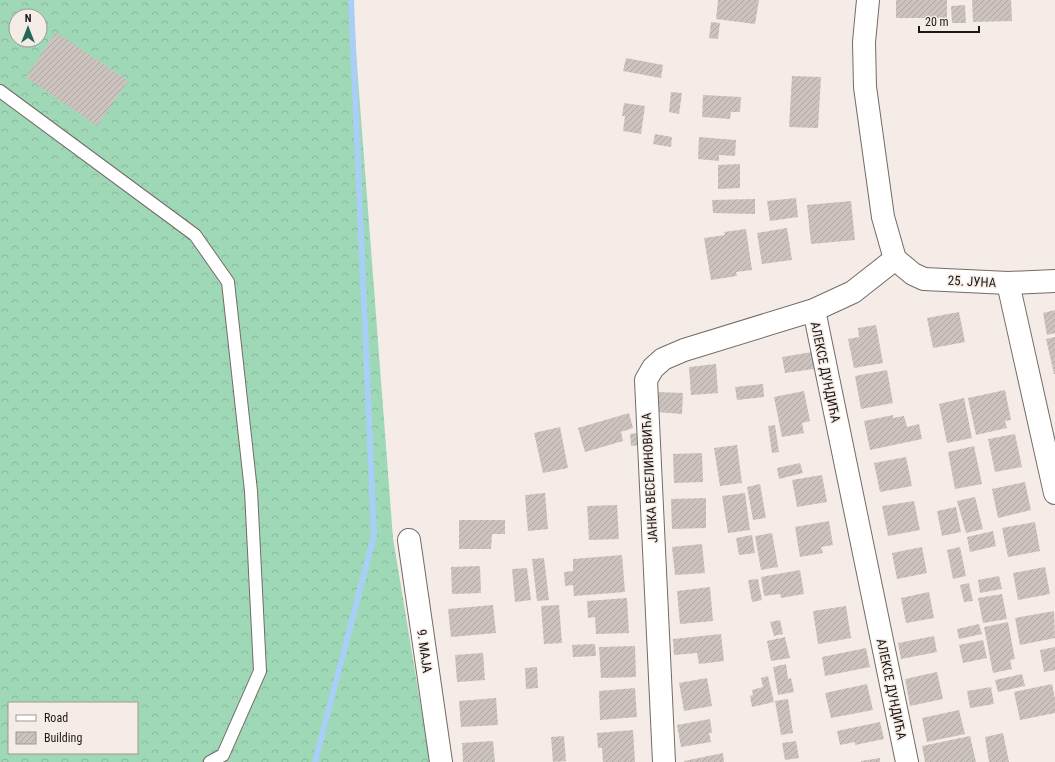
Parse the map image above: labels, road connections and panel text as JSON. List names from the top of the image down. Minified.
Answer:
{"streets":{"street":["25. ЈУНА","АЛЕКСЕ ДУНДИЋА","ЈАНКА ВЕСЕЛИНОВИЋА","9. МАЈА"]},"crossings":[["25. ЈУНА","АЛЕКСЕ ДУНДИЋА"],["АЛЕКСЕ ДУНДИЋА","ЈАНКА ВЕСЕЛИНОВИЋА"]],"legend":["Road","Building"],"scale_bar":"20 m","north":"top"}
